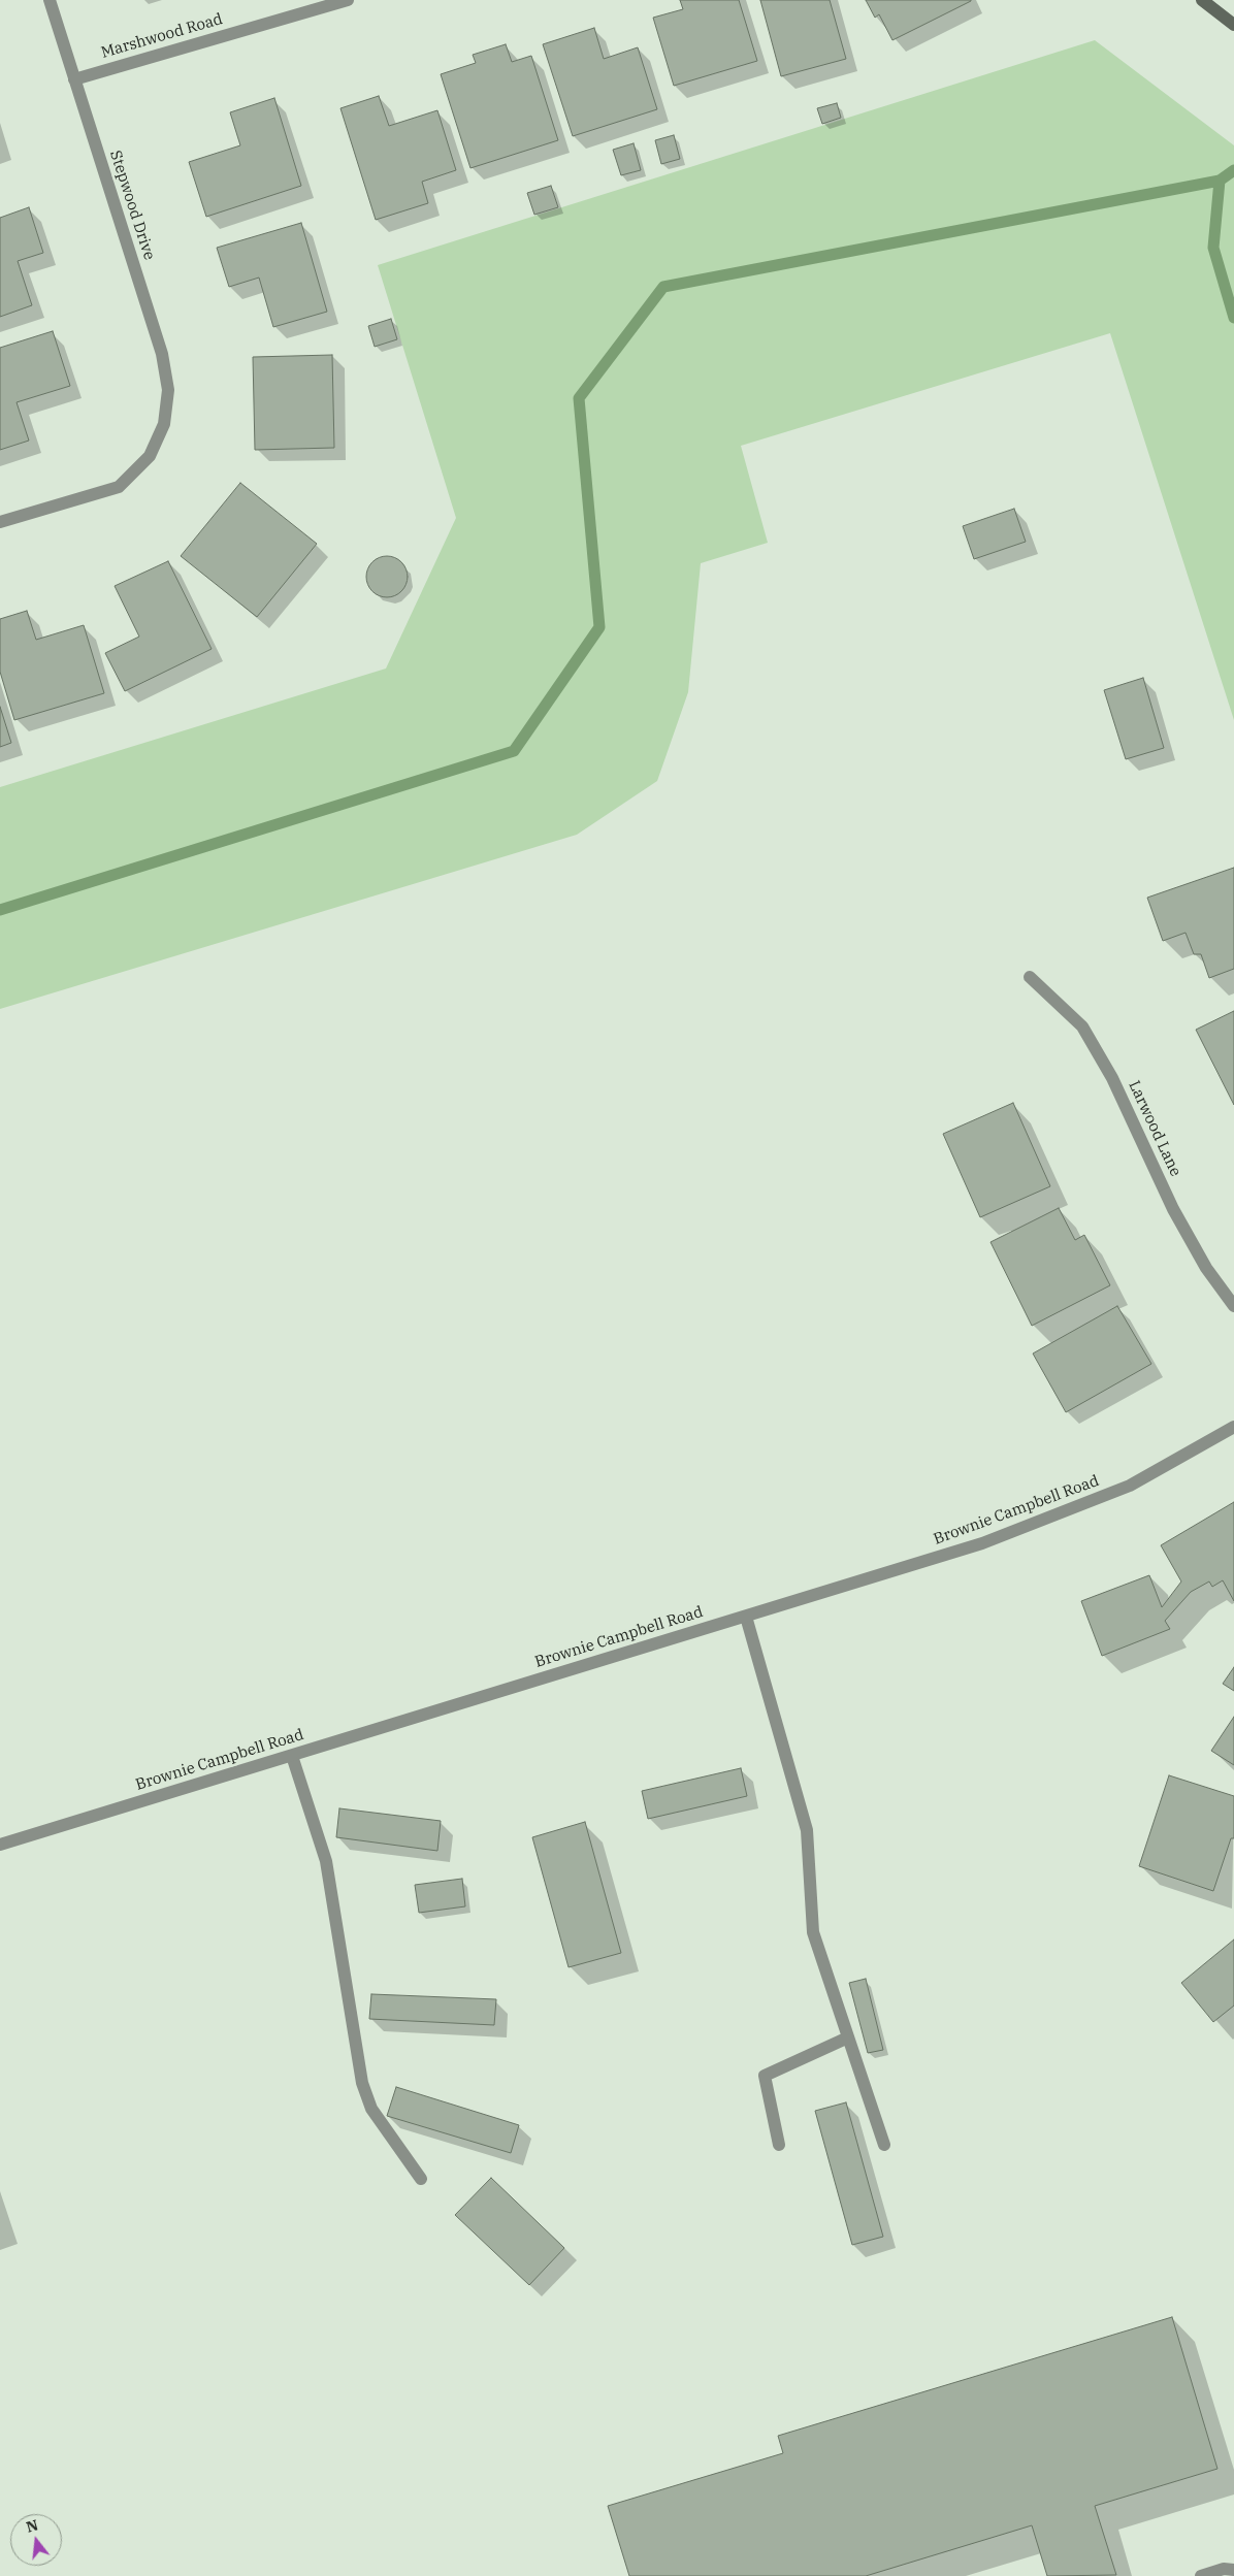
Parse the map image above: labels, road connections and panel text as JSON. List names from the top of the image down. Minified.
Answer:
{"streets":{"street":["Marshwood Road","Stepwood Drive","Larwood Lane","Brownie Campbell Road"]},"crossings":[["Marshwood Road","Stepwood Drive"]],"north":"top"}
